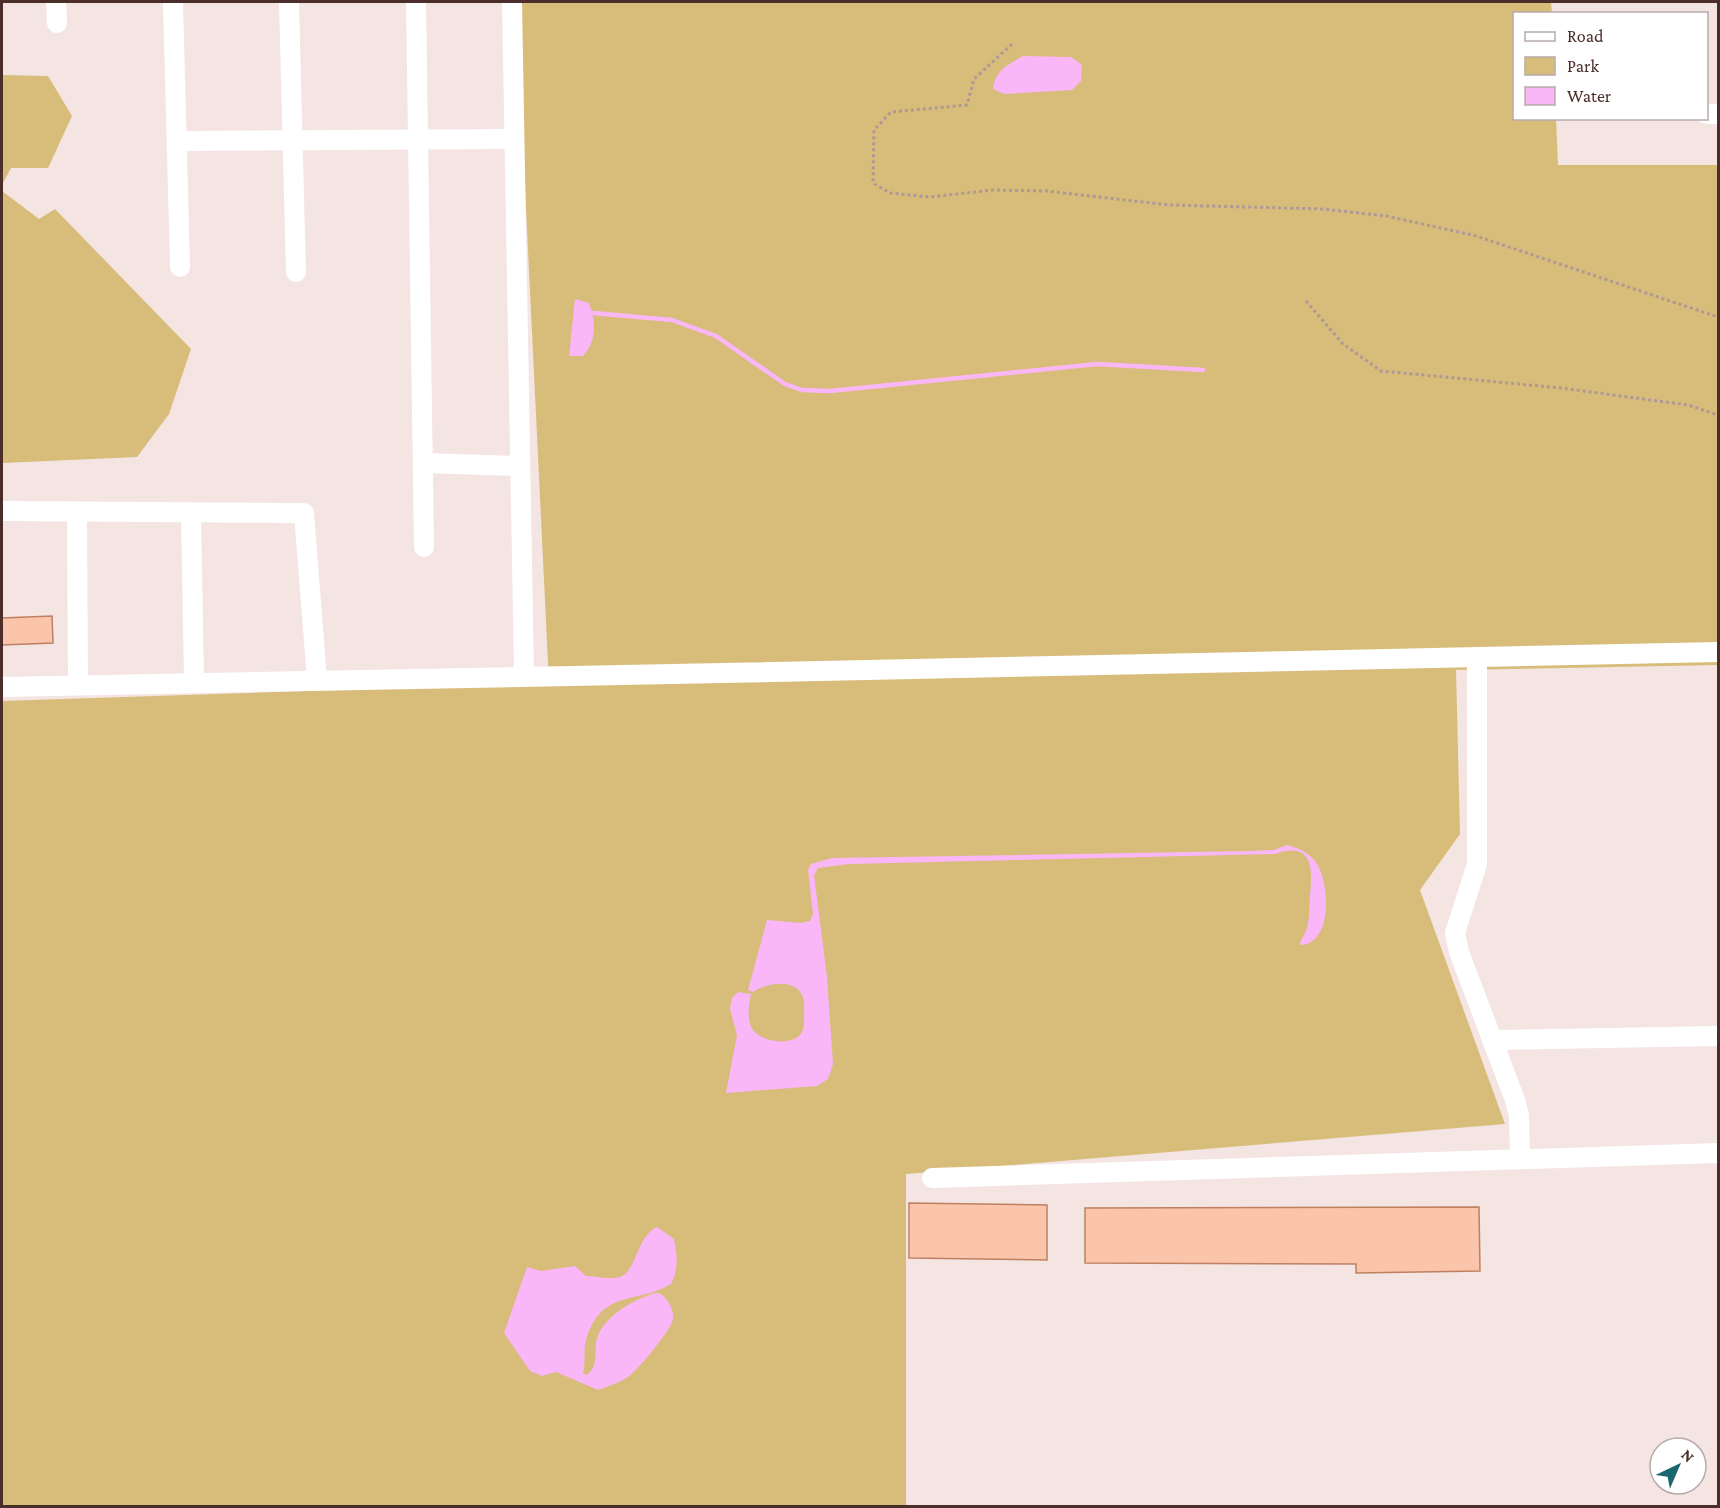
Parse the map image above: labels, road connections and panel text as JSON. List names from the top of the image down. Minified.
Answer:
{"legend":["Road","Park","Water"],"north":"top right"}
